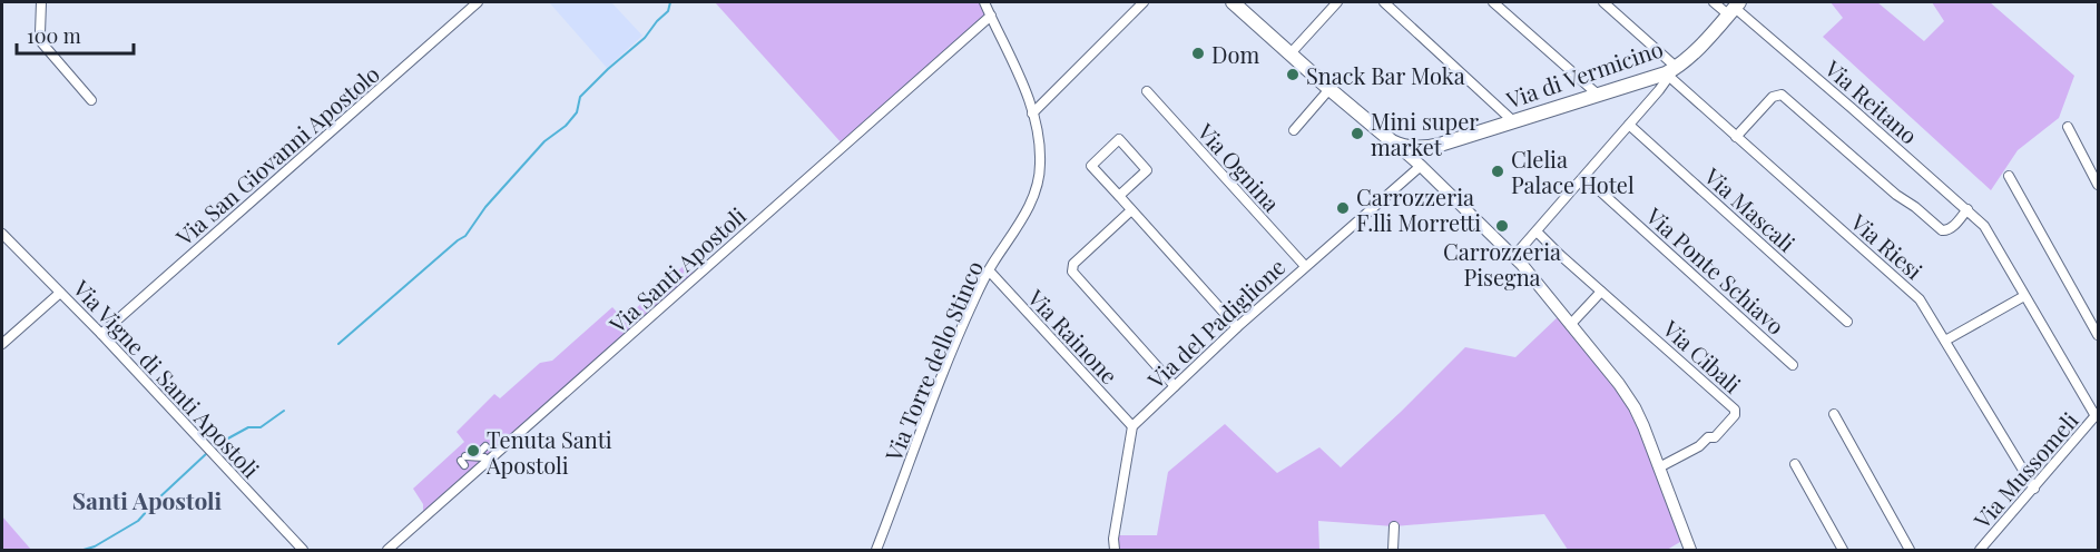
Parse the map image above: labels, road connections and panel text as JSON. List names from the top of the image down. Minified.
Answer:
{"streets":{"main road":["Via di Vermicino"],"street":["Via Reitano","Via San Giovanni Apostolo","Via Ognina","Via Mascali","Via Riesi","Via Santi Apostoli","Via Ponte Schiavo","Via del Padiglione","Via Rainone","Via Cibali","Via Torre dello Stinco","Via Vigne di Santi Apostoli","Via Mussomeli"]},"crossings":[["Via di Vermicino","Via Reitano"],["Via di Vermicino","Via Riesi"],["Via Reitano","Via Mussomeli"],["Via San Giovanni Apostolo","Via Vigne di Santi Apostoli"],["Via Ognina","Via del Padiglione"],["Via Riesi","Via Mussomeli"],["Via Santi Apostoli","Via Torre dello Stinco"],["Via del Padiglione","Via Rainone"],["Via Rainone","Via Torre dello Stinco"]],"districts":["Santi Apostoli"],"places":["Dom","Snack Bar Moka","Mini super market","Clelia Palace Hotel","Carrozzeria F.lli Morretti","Carrozzeria Pisegna","Tenuta Santi Apostoli"],"scale_bar":"100 m"}
